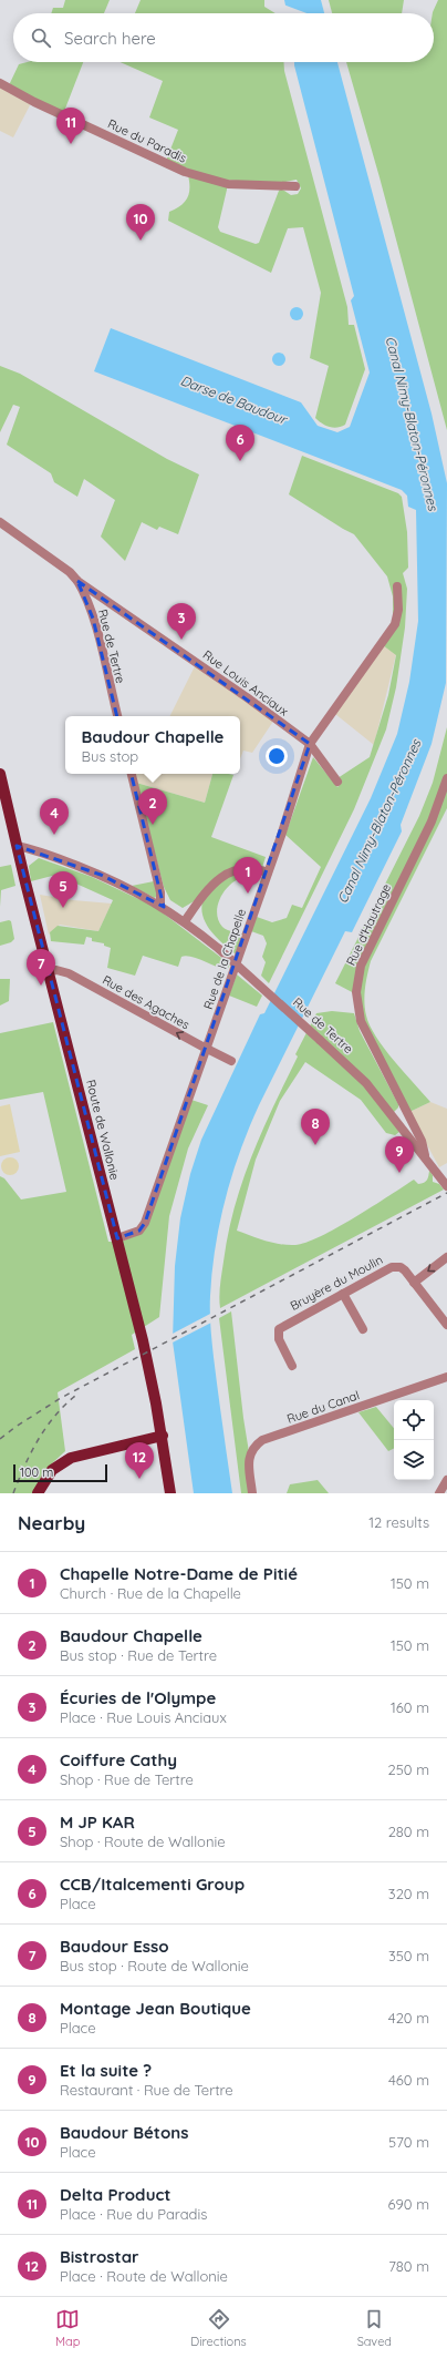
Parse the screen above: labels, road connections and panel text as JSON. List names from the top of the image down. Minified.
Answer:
{"streets":{"main road":["Route de Wallonie"],"street":["Rue du Paradis","Rue de Tertre","Rue Louis Anciaux","Rue d'Hautrage","Rue de la Chapelle","Rue des Agaches","Bruyère du Moulin","Rue du Canal"]},"crossings":[["Rue de Tertre","Rue Louis Anciaux"],["Rue de Tertre","Rue d'Hautrage"],["Rue de Tertre","Route de Wallonie"],["Rue Louis Anciaux","Rue de la Chapelle"],["Rue de la Chapelle","Rue des Agaches"],["Rue de la Chapelle","Route de Wallonie"],["Rue des Agaches","Route de Wallonie"]],"one_way":["Rue des Agaches"],"water":["Darse de Baudour","Canal Nimy-Blaton-Péronnes"],"scale_bar":"100 m","page":{"search":"Search here","pins":["11","10","6","3","2","4","1","5","7","8","9","12"],"popup":["Baudour Chapelle","Bus stop"],"scale":"100 m","heading":["Nearby","12 results"],"list":[{"mark":"1","name":"Chapelle Notre-Dame de Pitié","note":"Church · Rue de la Chapelle","value":"150 m"},{"mark":"2","name":"Baudour Chapelle","note":"Bus stop · Rue de Tertre","value":"150 m"},{"mark":"3","name":"Écuries de l'Olympe","note":"Place · Rue Louis Anciaux","value":"160 m"},{"mark":"4","name":"Coiffure Cathy","note":"Shop · Rue de Tertre","value":"250 m"},{"mark":"5","name":"M JP KAR","note":"Shop · Route de Wallonie","value":"280 m"},{"mark":"6","name":"CCB/Italcementi Group","note":"Place","value":"320 m"},{"mark":"7","name":"Baudour Esso","note":"Bus stop · Route de Wallonie","value":"350 m"},{"mark":"8","name":"Montage Jean Boutique","note":"Place","value":"420 m"},{"mark":"9","name":"Et la suite ?","note":"Restaurant · Rue de Tertre","value":"460 m"},{"mark":"10","name":"Baudour Bétons","note":"Place","value":"570 m"},{"mark":"11","name":"Delta Product","note":"Place · Rue du Paradis","value":"690 m"},{"mark":"12","name":"Bistrostar","note":"Place · Route de Wallonie","value":"780 m"}],"nav":["Map","Directions","Saved"]}}
